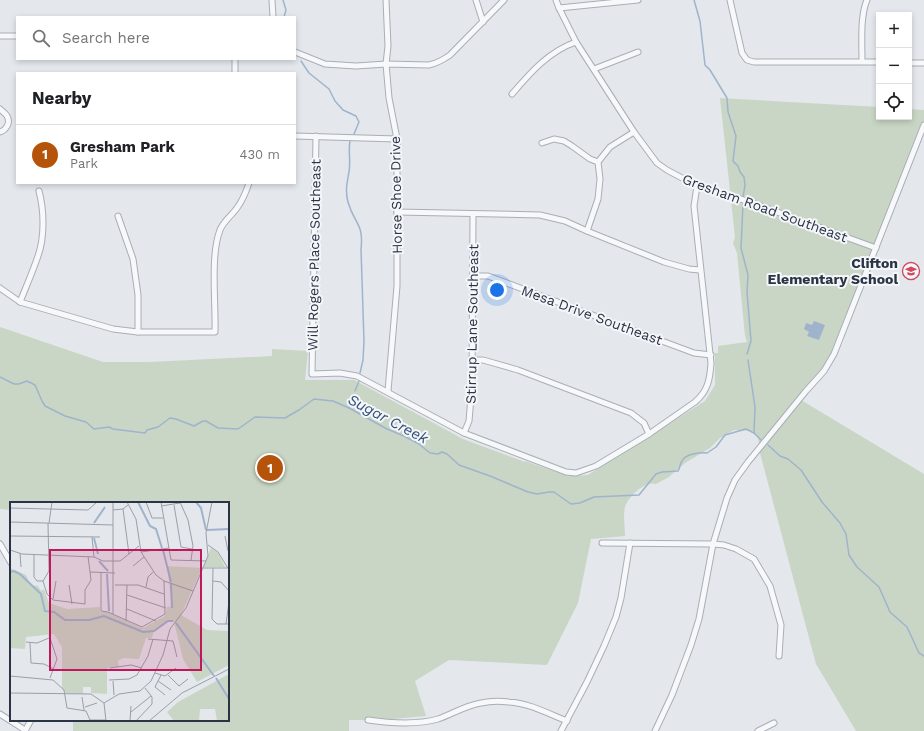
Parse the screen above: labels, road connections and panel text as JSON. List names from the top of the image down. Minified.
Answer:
{"streets":{"street":["Horse Shoe Drive","Gresham Road Southeast","Will Rogers Place Southeast","Mesa Drive Southeast","Stirrup Lane Southeast"]},"crossings":[["Horse Shoe Drive","Will Rogers Place Southeast"],["Mesa Drive Southeast","Stirrup Lane Southeast"]],"water":["Sugar Creek"],"places":{"school or university":["Clifton Elementary School"]},"page":{"map_buttons":["+","−"],"search":"Search here","heading":"Nearby","list":[{"mark":"1","name":"Gresham Park","note":"Park","value":"430 m"}],"pins":"1"}}
